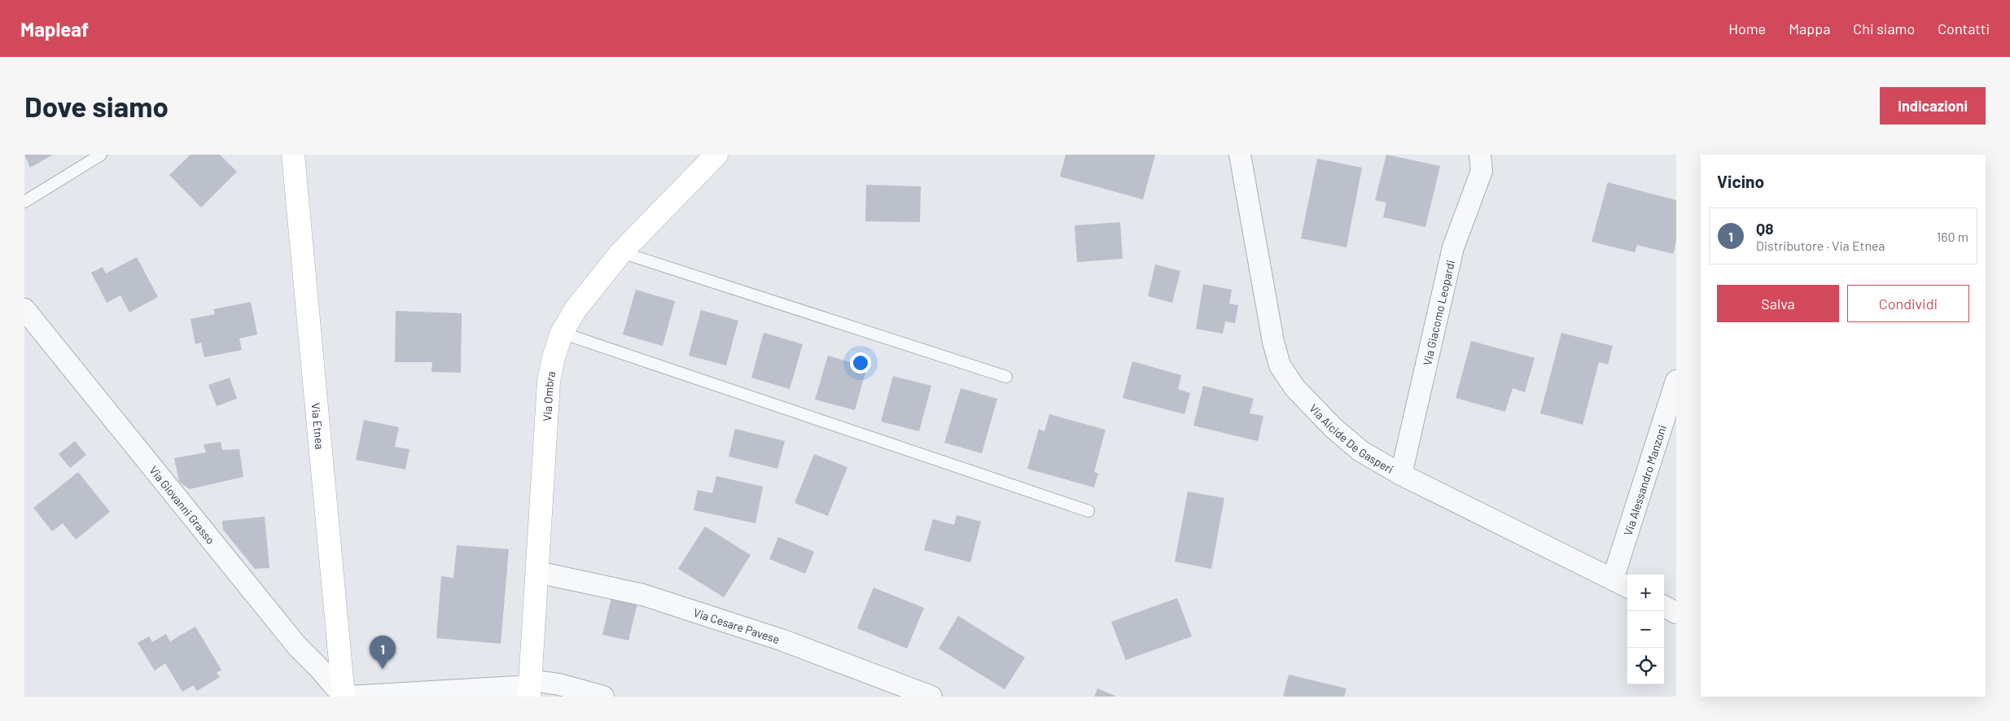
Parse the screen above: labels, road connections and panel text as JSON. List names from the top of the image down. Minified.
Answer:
{"streets":{"main road":["Via Ombra","Via Etnea"],"street":["Via Giacomo Leopardi","Via Alcide De Gasperi","Via Alessandro Manzoni","Via Giovanni Grasso","Via Cesare Pavese"]},"crossings":[["Via Giacomo Leopardi","Via Alcide De Gasperi"],["Via Ombra","Via Cesare Pavese"],["Via Etnea","Via Giovanni Grasso"],["Via Alcide De Gasperi","Via Alessandro Manzoni"]],"page":{"header":"Mapleaf","nav":["Home","Mappa","Chi siamo","Contatti"],"buttons":["Indicazioni",["Salva","Condividi"]],"title":"Dove siamo","heading":"Vicino","list":[{"mark":"1","name":"Q8","note":"Distributore · Via Etnea","value":"160 m"}],"map_buttons":["+","−"],"pins":"1"}}
